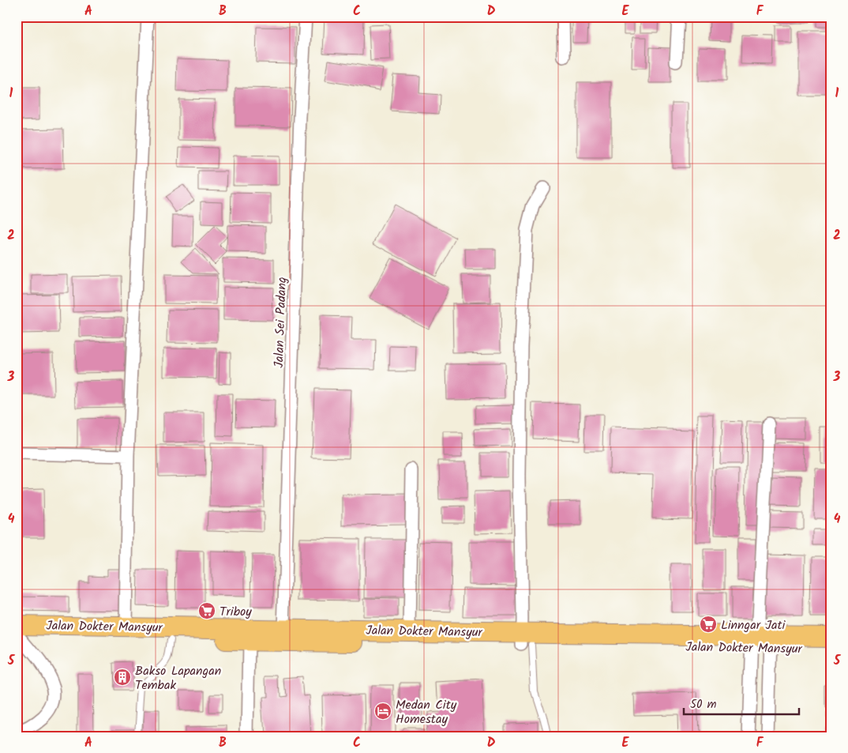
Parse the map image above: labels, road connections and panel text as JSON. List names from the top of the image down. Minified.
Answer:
{"streets":{"main road":["Jalan Dokter Mansyur"],"street":["Jalan Sei Padang"]},"crossings":[["Jalan Sei Padang","Jalan Dokter Mansyur"]],"places":{"supermarket":["Triboy","Linngar Jati"],"building":["Bakso Lapangan Tembak"],"hotel":["Medan City Homestay"]},"scale_bar":"50 m","grid":{"columns":["A","B","C","D","E","F"],"rows":["1","2","3","4","5"]}}
